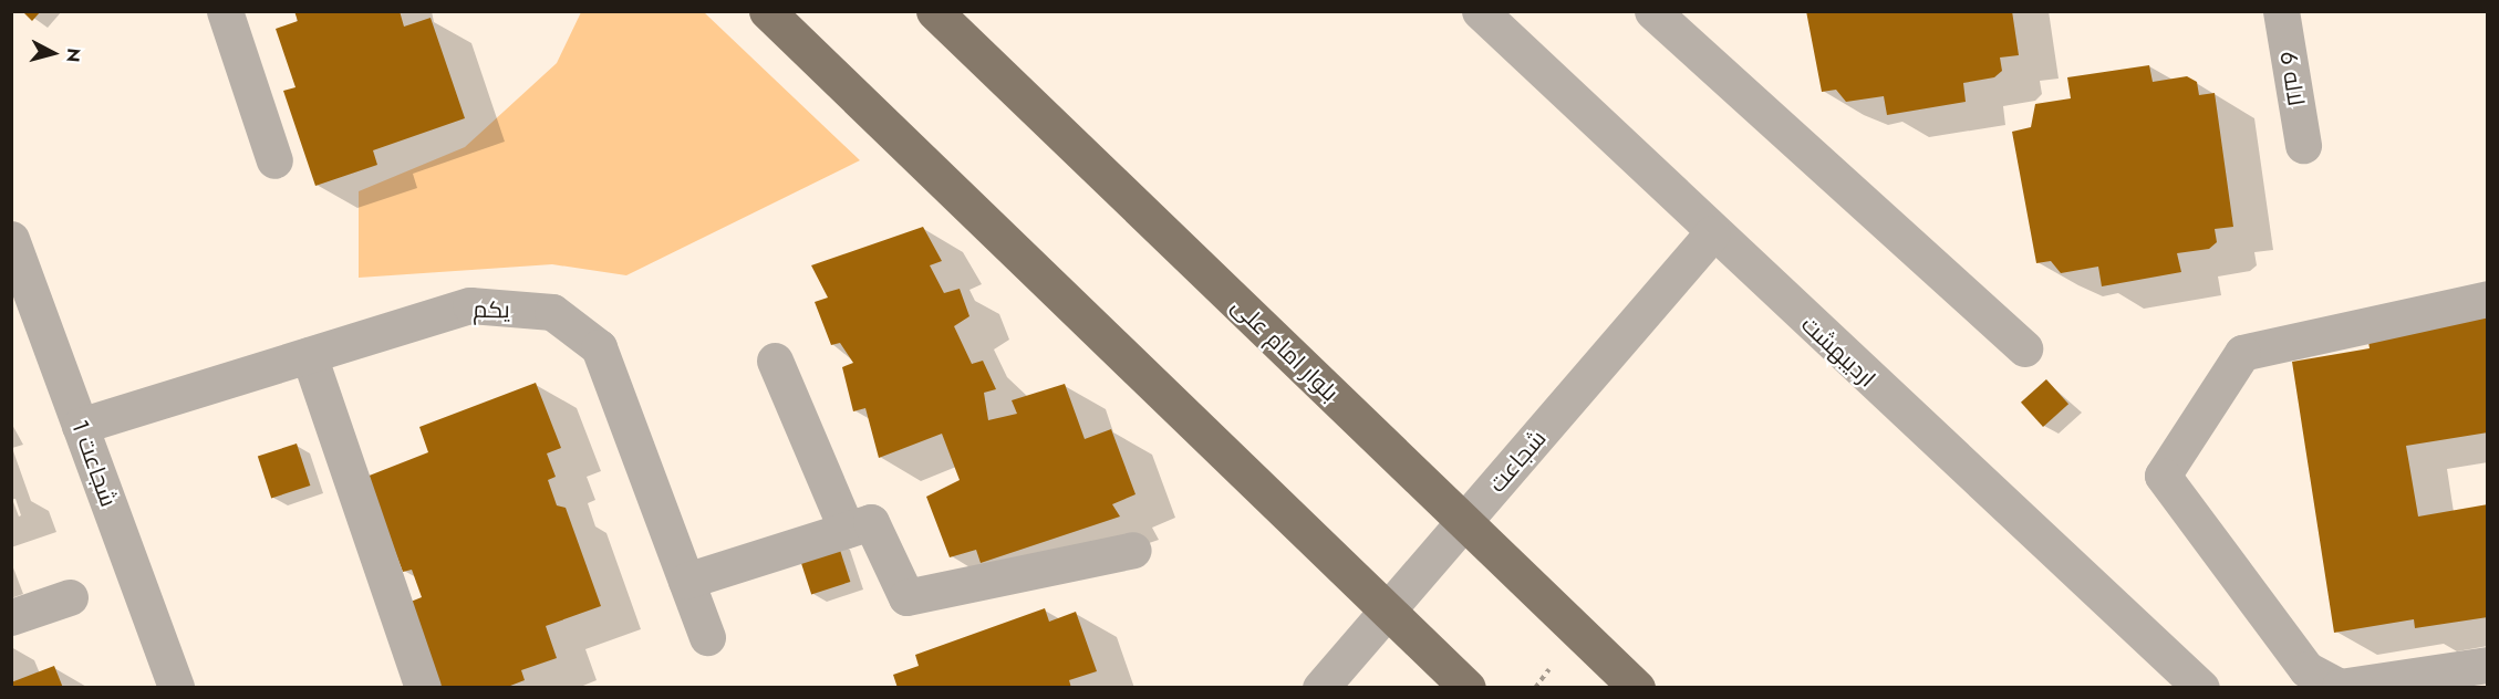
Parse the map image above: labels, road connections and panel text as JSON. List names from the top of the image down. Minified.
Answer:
{"streets":{"main road":["بلوار امام علی"],"street":["لاله 6","یکم","اردیبهشت","شجاعت","شجاعت 1"]},"crossings":[["یکم","شجاعت 1"],["بلوار امام علی","شجاعت"],["اردیبهشت","شجاعت"]],"north":"right"}
